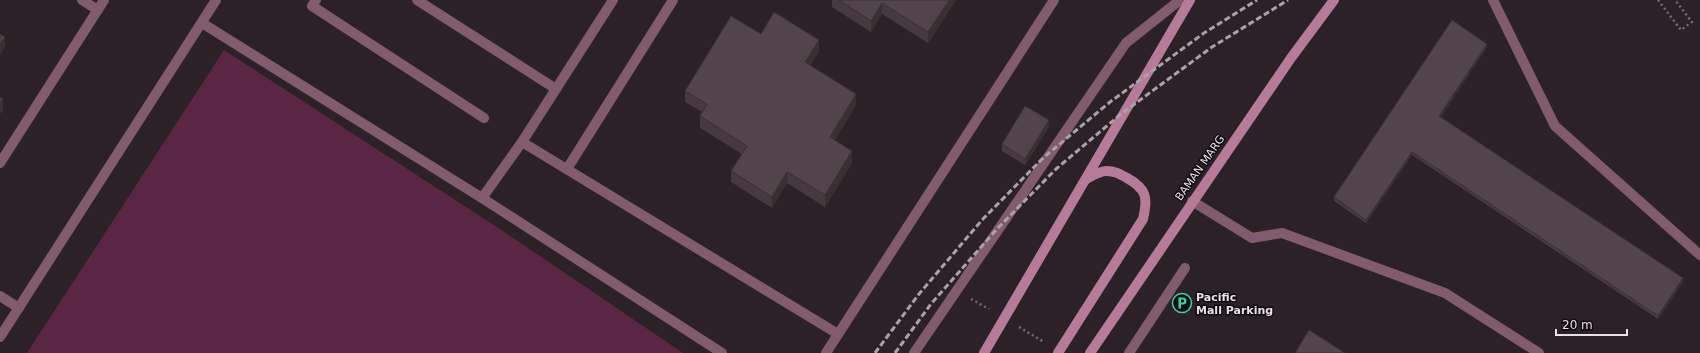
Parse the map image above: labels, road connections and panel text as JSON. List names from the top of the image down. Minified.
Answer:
{"streets":{"main road":["BAMAN MARG"]},"places":{"parking":["Pacific Mall Parking"]},"scale_bar":"20 m"}
